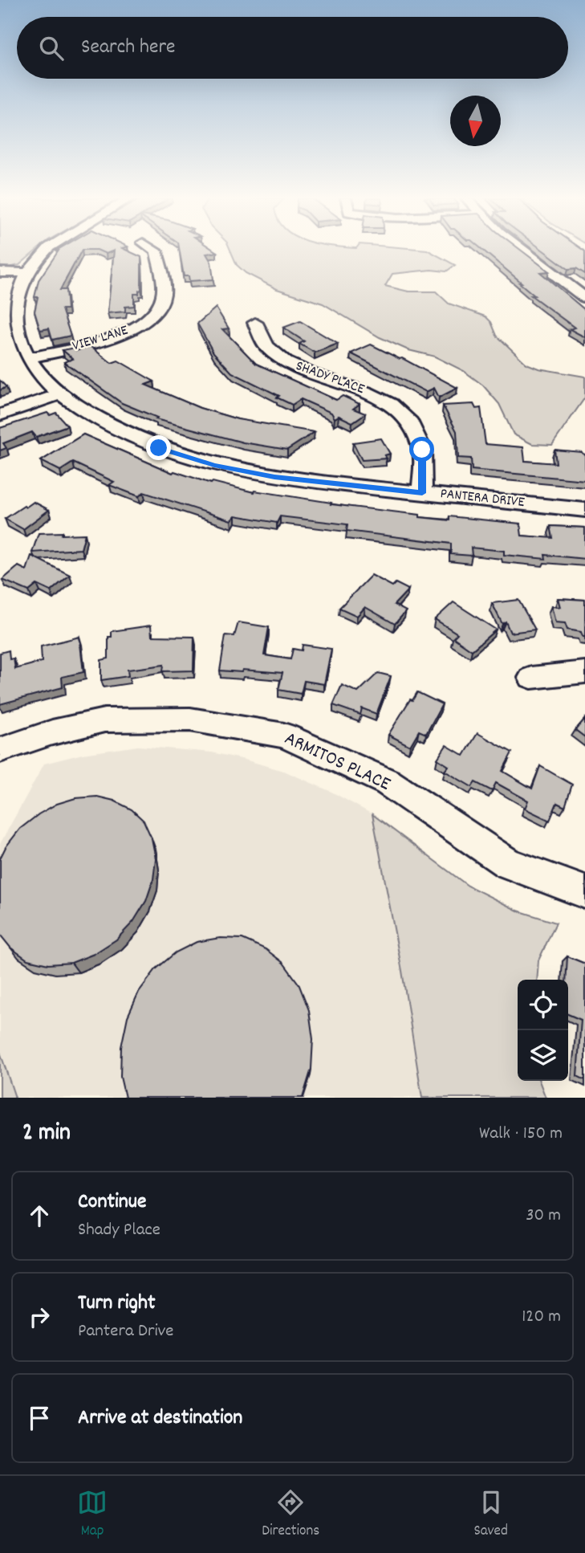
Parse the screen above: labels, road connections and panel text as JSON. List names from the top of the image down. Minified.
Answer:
{"streets":{"street":["VIEW LANE","SHADY PLACE","PANTERA DRIVE","ARMITOS PLACE"]},"crossings":[["VIEW LANE","PANTERA DRIVE"],["SHADY PLACE","PANTERA DRIVE"]],"north":"bottom","page":{"search":"Search here","heading":["2 min","Walk · 150 m"],"list":[["Continue","Shady Place","30 m"],["Turn right","Pantera Drive","120 m"],"Arrive at destination"],"nav":["Map","Directions","Saved"]}}
